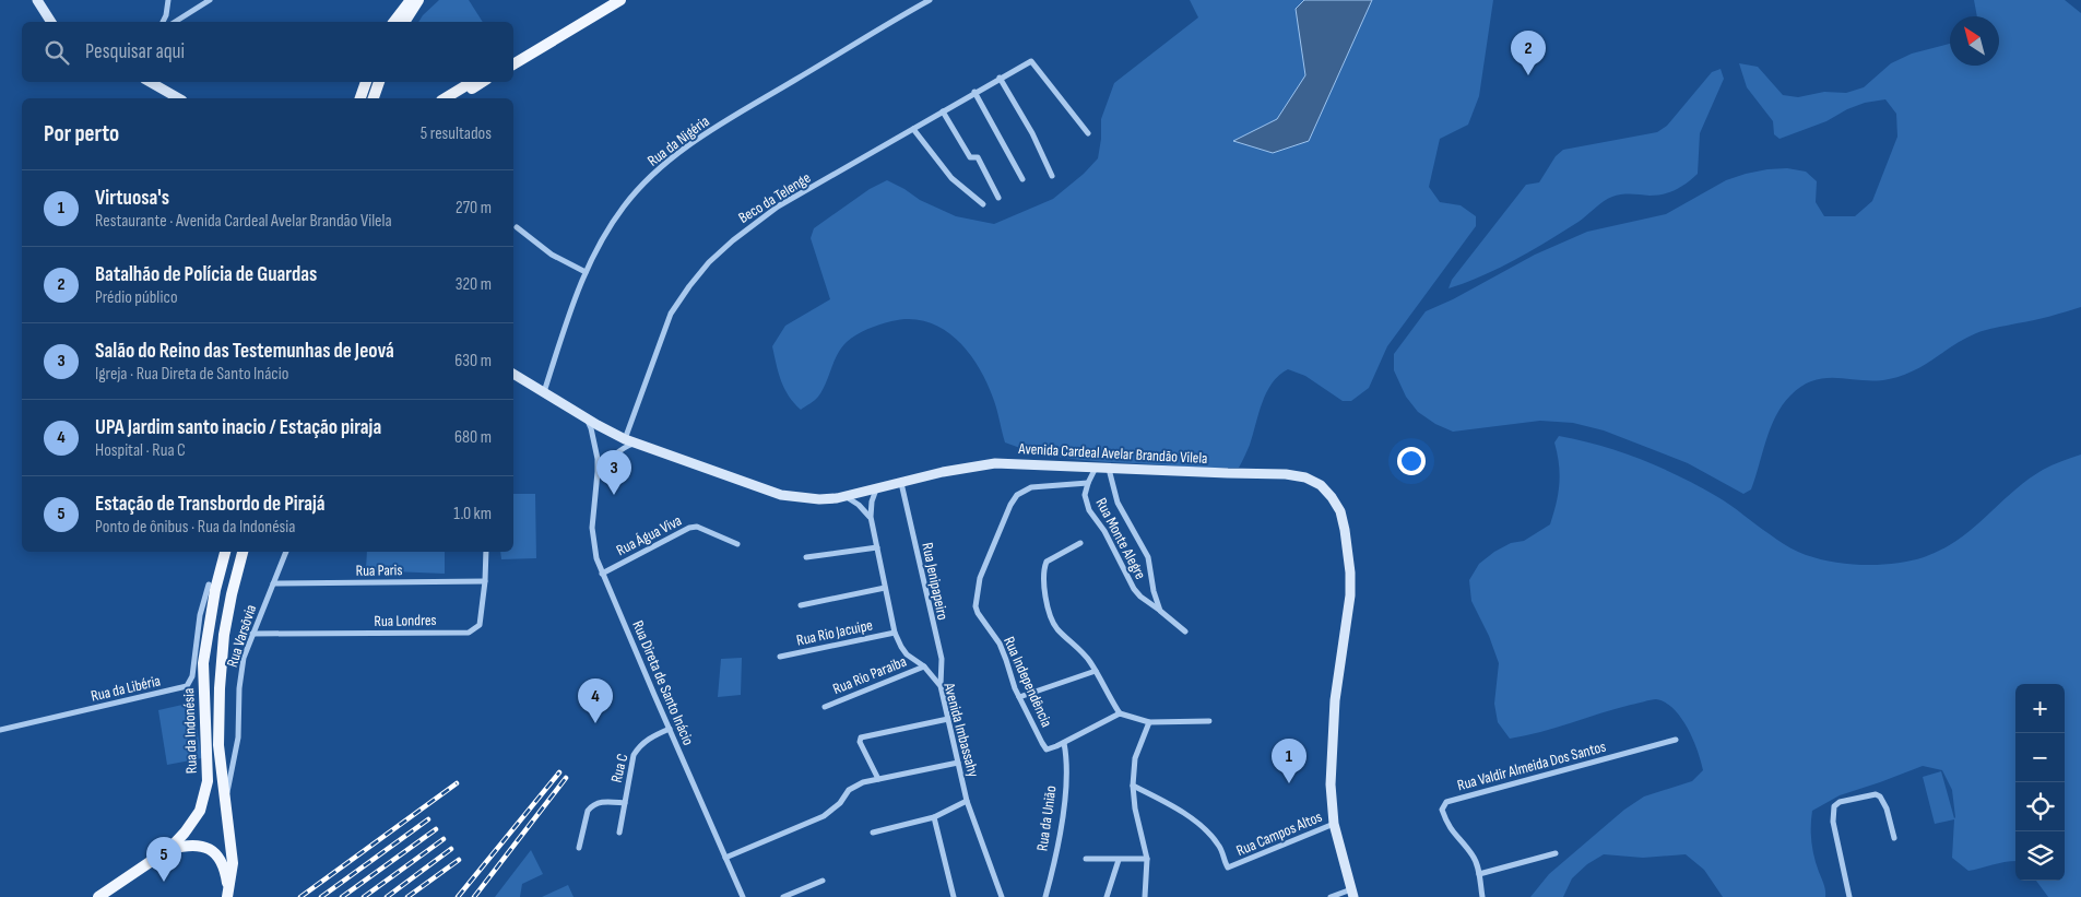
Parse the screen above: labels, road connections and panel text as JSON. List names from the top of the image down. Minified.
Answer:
{"streets":{"main road":["Avenida Cardeal Avelar Brandão Vilela","Rua da Indonésia"],"street":["Rua da Nigéria","Beco da Telenge","Rua Água Viva","Rua Monte Alegre","Rua Paris","Rua Jenipapeiro","Rua Londres","Rua Rio Jacuipe","Rua Varsōvia","Rua Rio Paraiba","Rua Independência","Rua Direta de Santo Inácio","Rua da Libéria","Avenida Imbassahy","Rua Valdir Almeida Dos Santos","Rua C","Rua da União","Rua Campos Altos"]},"crossings":[["Rua da Nigéria","Avenida Cardeal Avelar Brandão Vilela"],["Beco da Telenge","Avenida Cardeal Avelar Brandão Vilela"],["Avenida Cardeal Avelar Brandão Vilela","Rua Monte Alegre"],["Avenida Cardeal Avelar Brandão Vilela","Rua Jenipapeiro"],["Avenida Cardeal Avelar Brandão Vilela","Rua Direta de Santo Inácio"],["Avenida Cardeal Avelar Brandão Vilela","Avenida Imbassahy"],["Avenida Cardeal Avelar Brandão Vilela","Rua Campos Altos"],["Rua Água Viva","Rua Direta de Santo Inácio"],["Rua Monte Alegre","Rua Independência"],["Rua Paris","Rua Londres"],["Rua Paris","Rua Varsōvia"],["Rua Jenipapeiro","Avenida Imbassahy"],["Rua Londres","Rua Varsōvia"],["Rua Rio Jacuipe","Avenida Imbassahy"],["Rua Varsōvia","Rua da Indonésia"],["Rua Rio Paraiba","Avenida Imbassahy"],["Rua Independência","Rua da União"],["Rua Direta de Santo Inácio","Rua C"]],"north":"top left","page":{"search":"Pesquisar aqui","pins":["2","3","4","1","5"],"heading":["Por perto","5 resultados"],"list":[{"mark":"1","name":"Virtuosa's","note":"Restaurante · Avenida Cardeal Avelar Brandão Vilela","value":"270 m"},{"mark":"2","name":"Batalhão de Polícia de Guardas","note":"Prédio público","value":"320 m"},{"mark":"3","name":"Salão do Reino das Testemunhas de Jeová","note":"Igreja · Rua Direta de Santo Inácio","value":"630 m"},{"mark":"4","name":"UPA Jardim santo inacio / Estação piraja","note":"Hospital · Rua C","value":"680 m"},{"mark":"5","name":"Estação de Transbordo de Pirajá","note":"Ponto de ônibus · Rua da Indonésia","value":"1.0 km"}],"map_buttons":["+","−"]}}
